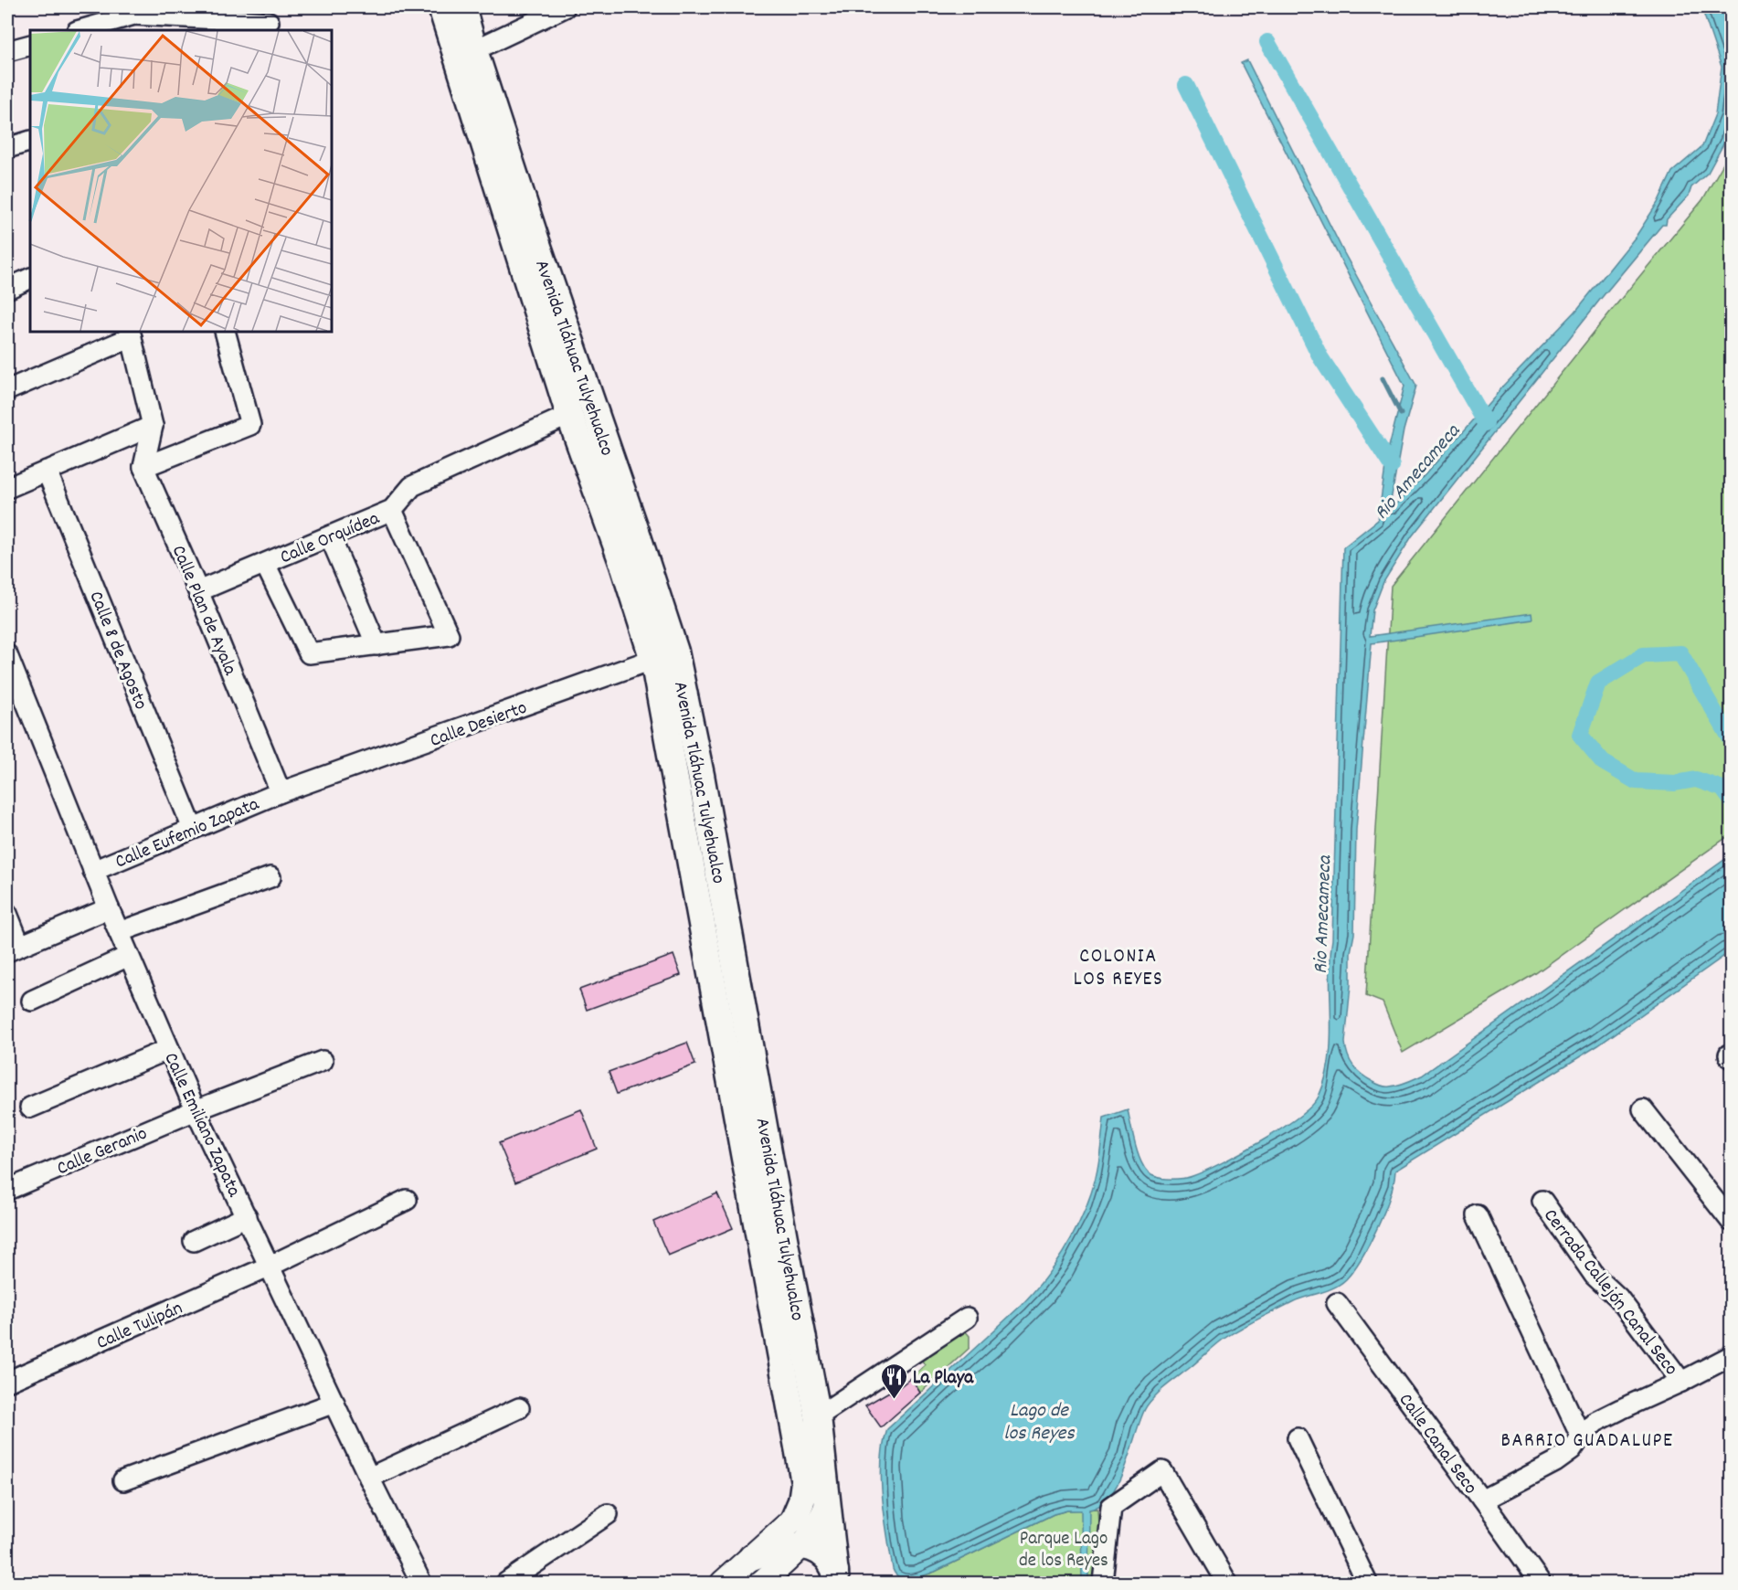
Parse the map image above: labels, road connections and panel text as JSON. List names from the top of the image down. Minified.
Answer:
{"streets":{"main road":["Avenida Tláhuac Tulyehualco"],"street":["Calle Orquídea","Calle Plan de Ayala","Calle 8 de Agosto","Calle Desierto","Calle Eufemio Zapata","Calle Emiliano Zapata","Calle Geranio","Cerrada Callejón Canal Seco","Calle Tulipán","Calle Canal Seco"]},"crossings":[["Avenida Tláhuac Tulyehualco","Calle Orquídea"],["Avenida Tláhuac Tulyehualco","Calle Desierto"],["Calle Orquídea","Calle Plan de Ayala"],["Calle Plan de Ayala","Calle Desierto"],["Calle Plan de Ayala","Calle Eufemio Zapata"],["Calle 8 de Agosto","Calle Eufemio Zapata"],["Calle Desierto","Calle Eufemio Zapata"],["Calle Eufemio Zapata","Calle Emiliano Zapata"],["Calle Emiliano Zapata","Calle Geranio"],["Calle Emiliano Zapata","Calle Tulipán"]],"districts":["COLONIA LOS REYES","BARRIO GUADALUPE"],"water":["Rio Amecameca","Lago de los Reyes"],"parks":["Parque Lago de los Reyes"],"places":{"restaurant":["La Playa"]}}
